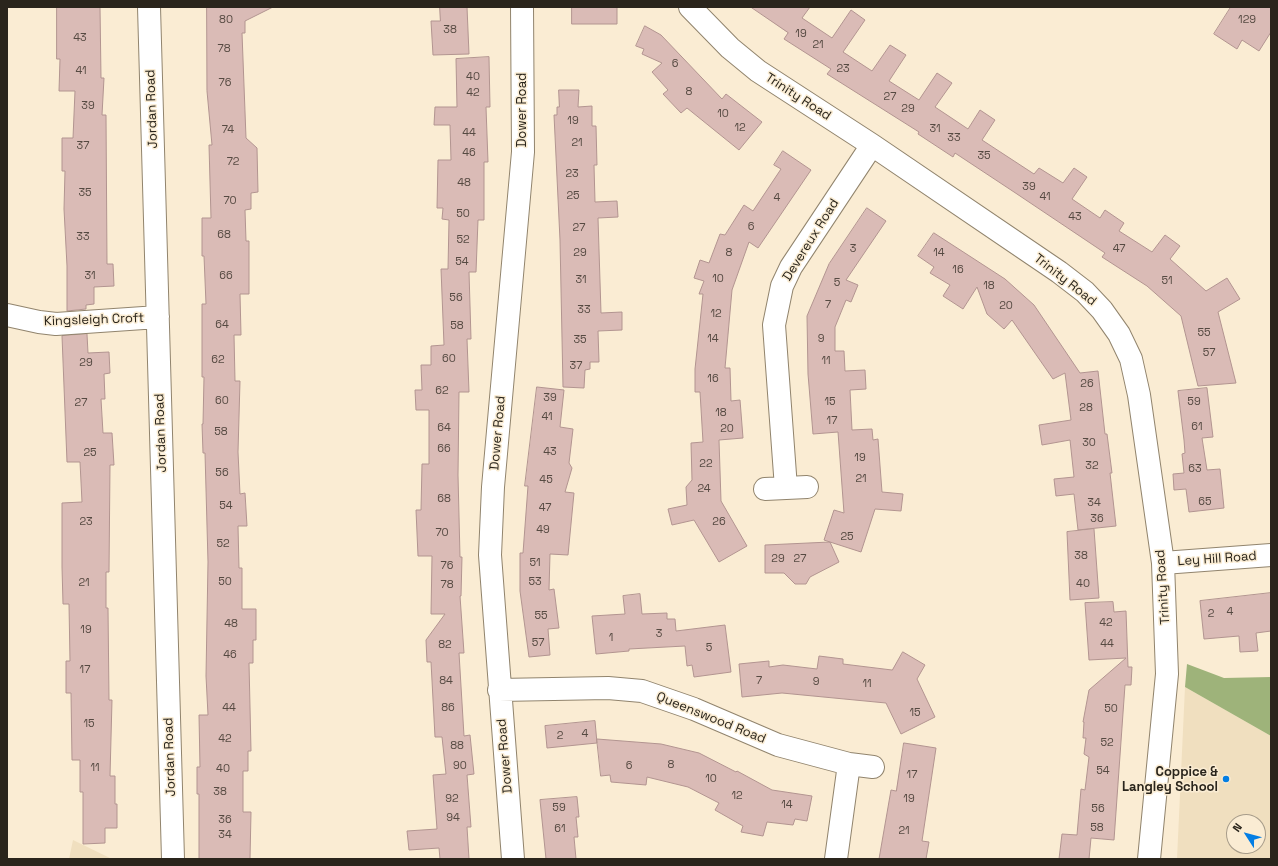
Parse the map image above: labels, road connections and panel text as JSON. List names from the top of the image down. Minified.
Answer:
{"streets":{"street":["Trinity Road","Jordan Road","Dower Road","Devereux Road","Kingsleigh Croft","Ley Hill Road","Queenswood Road"]},"crossings":[["Trinity Road","Devereux Road"],["Trinity Road","Ley Hill Road"],["Jordan Road","Kingsleigh Croft"],["Dower Road","Queenswood Road"]],"places":["Coppice & Langley School"],"house_numbers":["80","129","38","19","43","21","78","6","23","41","40","76","8","42","27","39","29","10","19","12","31","74","44","33","21","37","46","35","72","23","48","39","35","25","41","4","70","50","43","6","27","68","33","52","3","47","29","8","14","54","16","31","66","10","31","51","5","18","56","7","20","33","12","64","58","55","14","9","35","57","60","62","11","29","37","16","26","62","39","60","15","59","27","28","18","41","17","61","64","20","58","30","66","43","25","19","22","32","63","56","21","45","24","68","65","34","54","47","36","23","26","49","70","25","52","38","29","27","51","76","50","53","21","40","78","4","2","55","42","48","19","3","1","57","44","82","5","46","17","84","7","9","11","44","86","50","15","15","4","2","42","52","88","8","90","6","11","40","54","17","10","38","12","92","19","14","59","56","94","36","58","61","21","34"],"north":"top left"}
